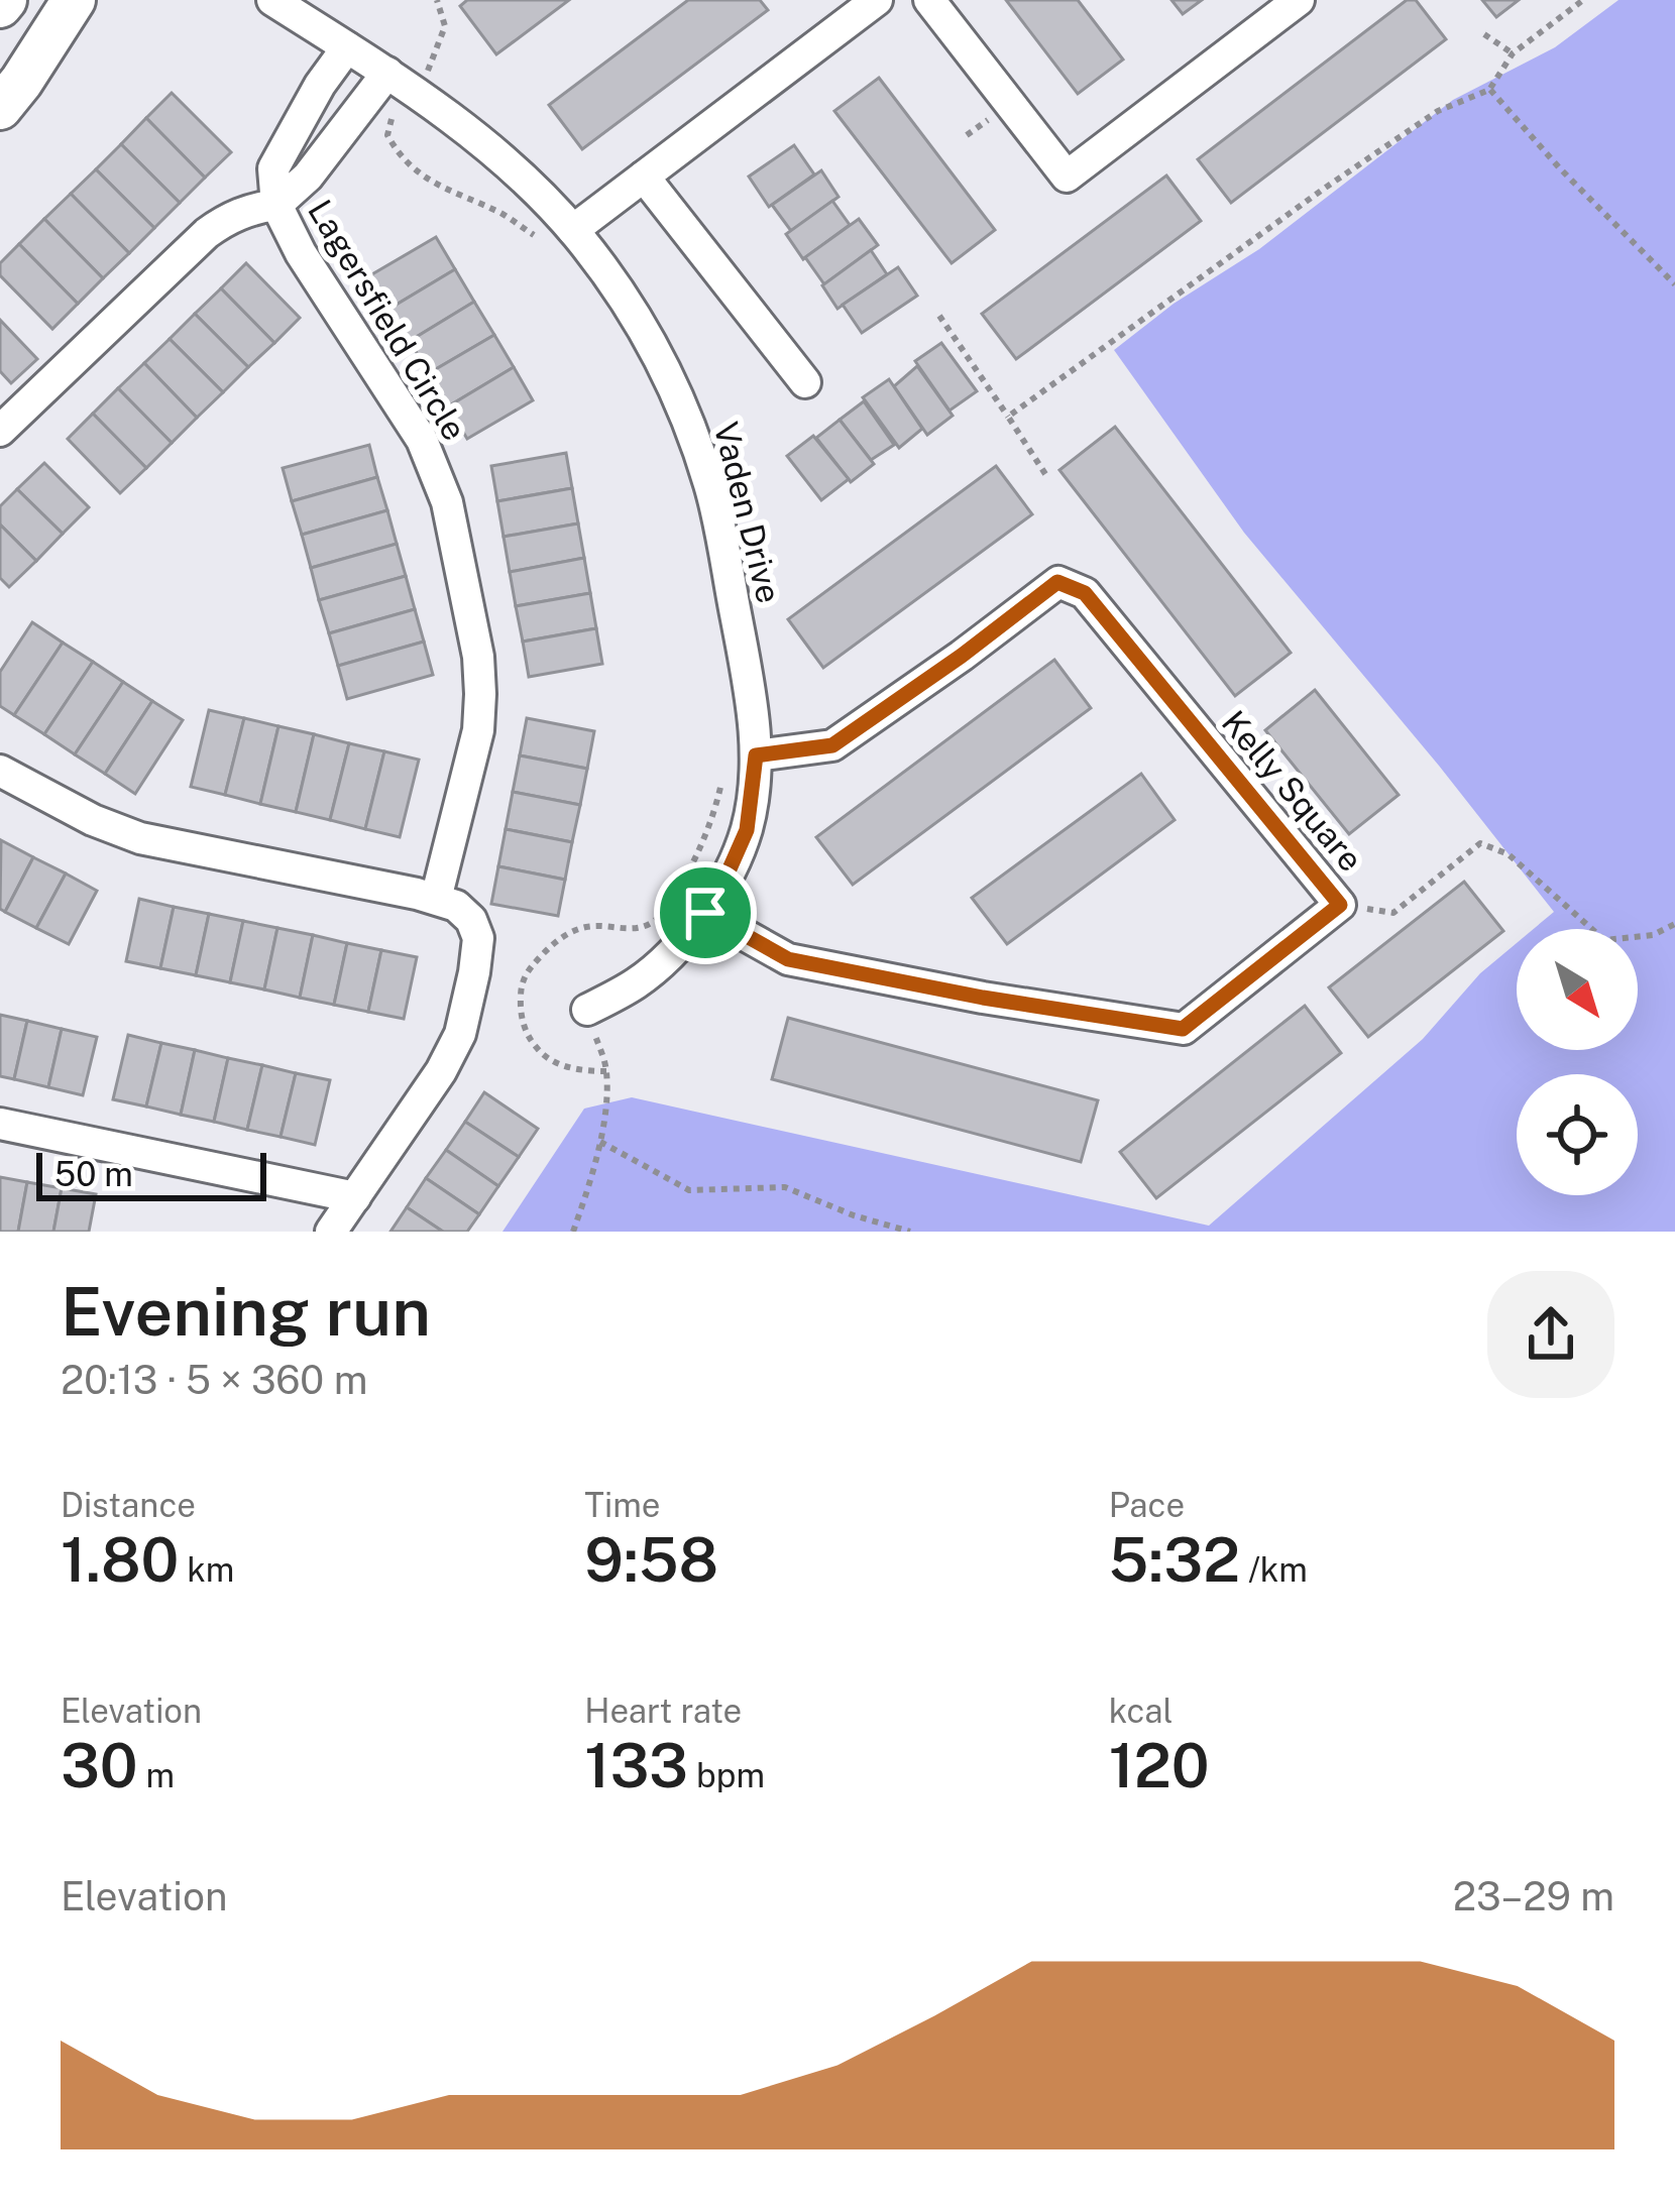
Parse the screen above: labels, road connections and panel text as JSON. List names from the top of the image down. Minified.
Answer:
{"streets":{"street":["Lagersfield Circle","Vaden Drive","Kelly Square"]},"crossings":[["Lagersfield Circle","Vaden Drive"],["Vaden Drive","Kelly Square"]],"scale_bar":"50 m","north":"bottom right","page":{"scale":"50 m","heading":["Evening run","20:13 · 5 × 360 m"],"stats":[["Distance","1.80 km"],["Time","9:58"],["Pace","5:32 /km"],["Elevation","30 m"],["Heart rate","133 bpm"],["kcal","120"]],"chart":["Elevation","23–29 m"]}}
